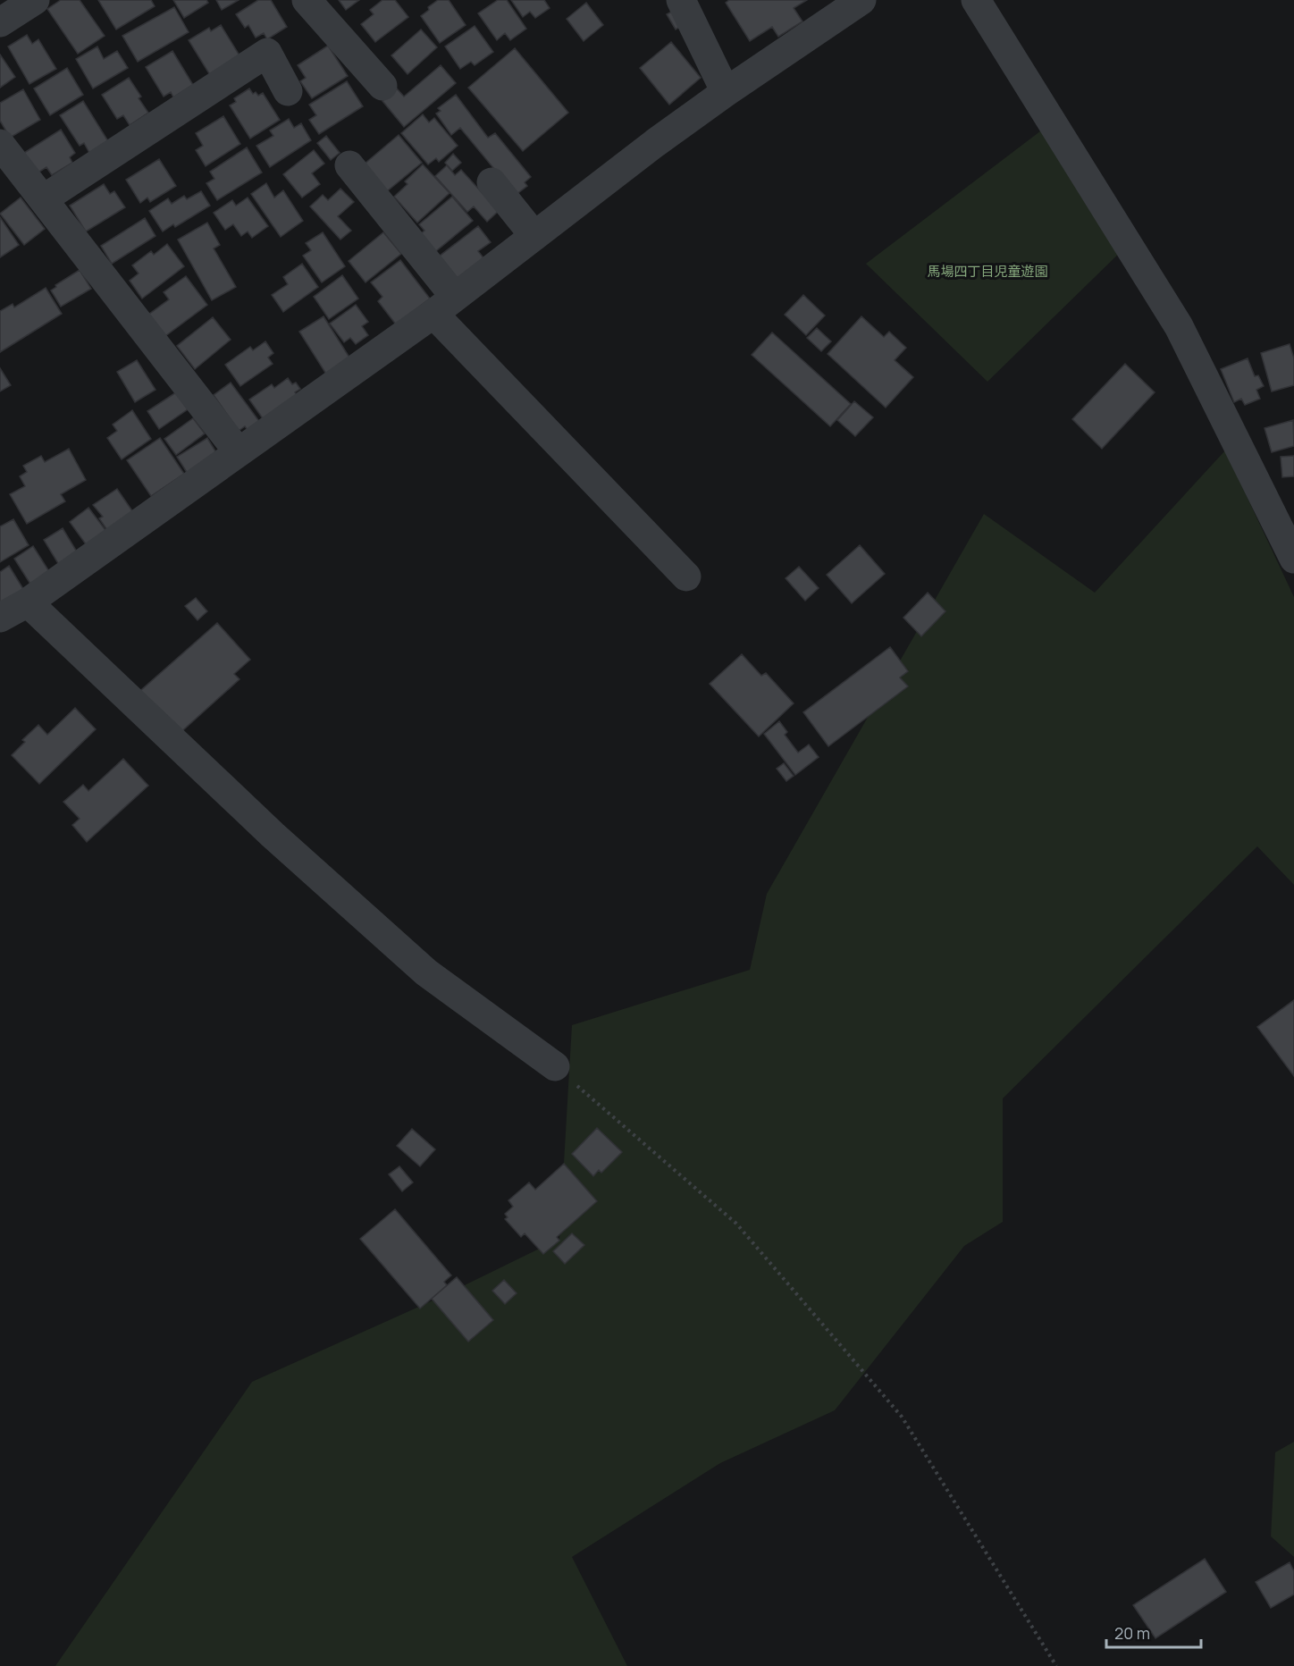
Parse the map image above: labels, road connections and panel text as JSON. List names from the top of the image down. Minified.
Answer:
{"parks":["馬場四丁目児童遊園"],"scale_bar":"20 m"}
